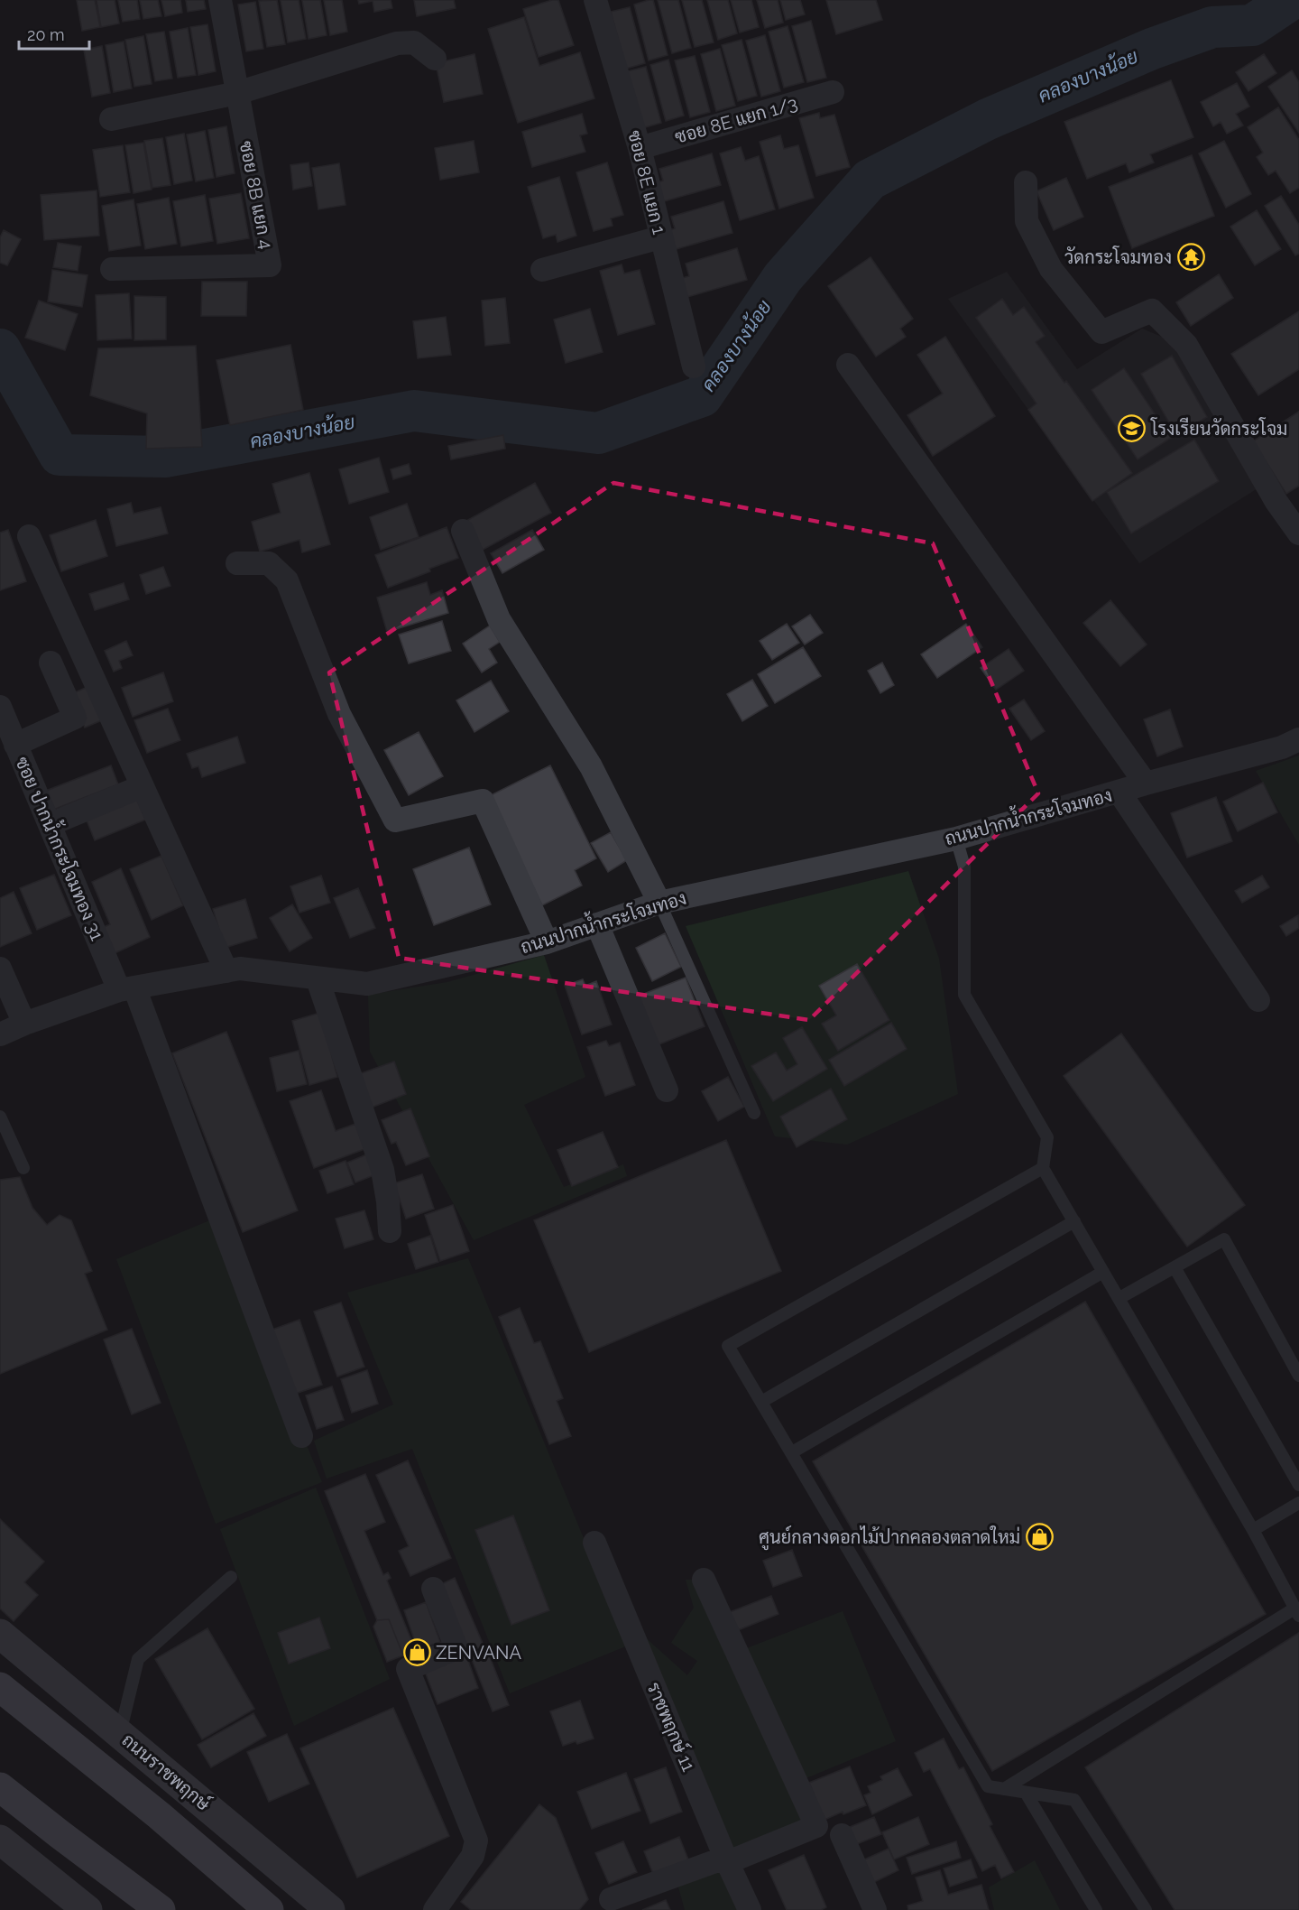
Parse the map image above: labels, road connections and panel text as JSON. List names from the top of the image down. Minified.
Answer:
{"streets":{"main road":["ถนนราชพฤกษ์"],"street":["ซอย 8E แยก 1/3","ซอย 8E แยก 1","ซอย 8B แยก 4","ถนนปากน้ำกระโจมทอง","ซอย ปากน้ำกระโจมทอง 31","ราชพฤกษ์ 11"]},"crossings":[["ซอย 8E แยก 1/3","ซอย 8E แยก 1"],["ถนนปากน้ำกระโจมทอง","ซอย ปากน้ำกระโจมทอง 31"]],"water":["คลองบางน้อย"],"places":{"temple":["วัดกระโจมทอง"],"school or university":["โรงเรียนวัดกระโจม"],"shop":["ศูนย์กลางดอกไม้ปากคลองตลาดใหม่","ZENVANA"]},"scale_bar":"20 m"}
